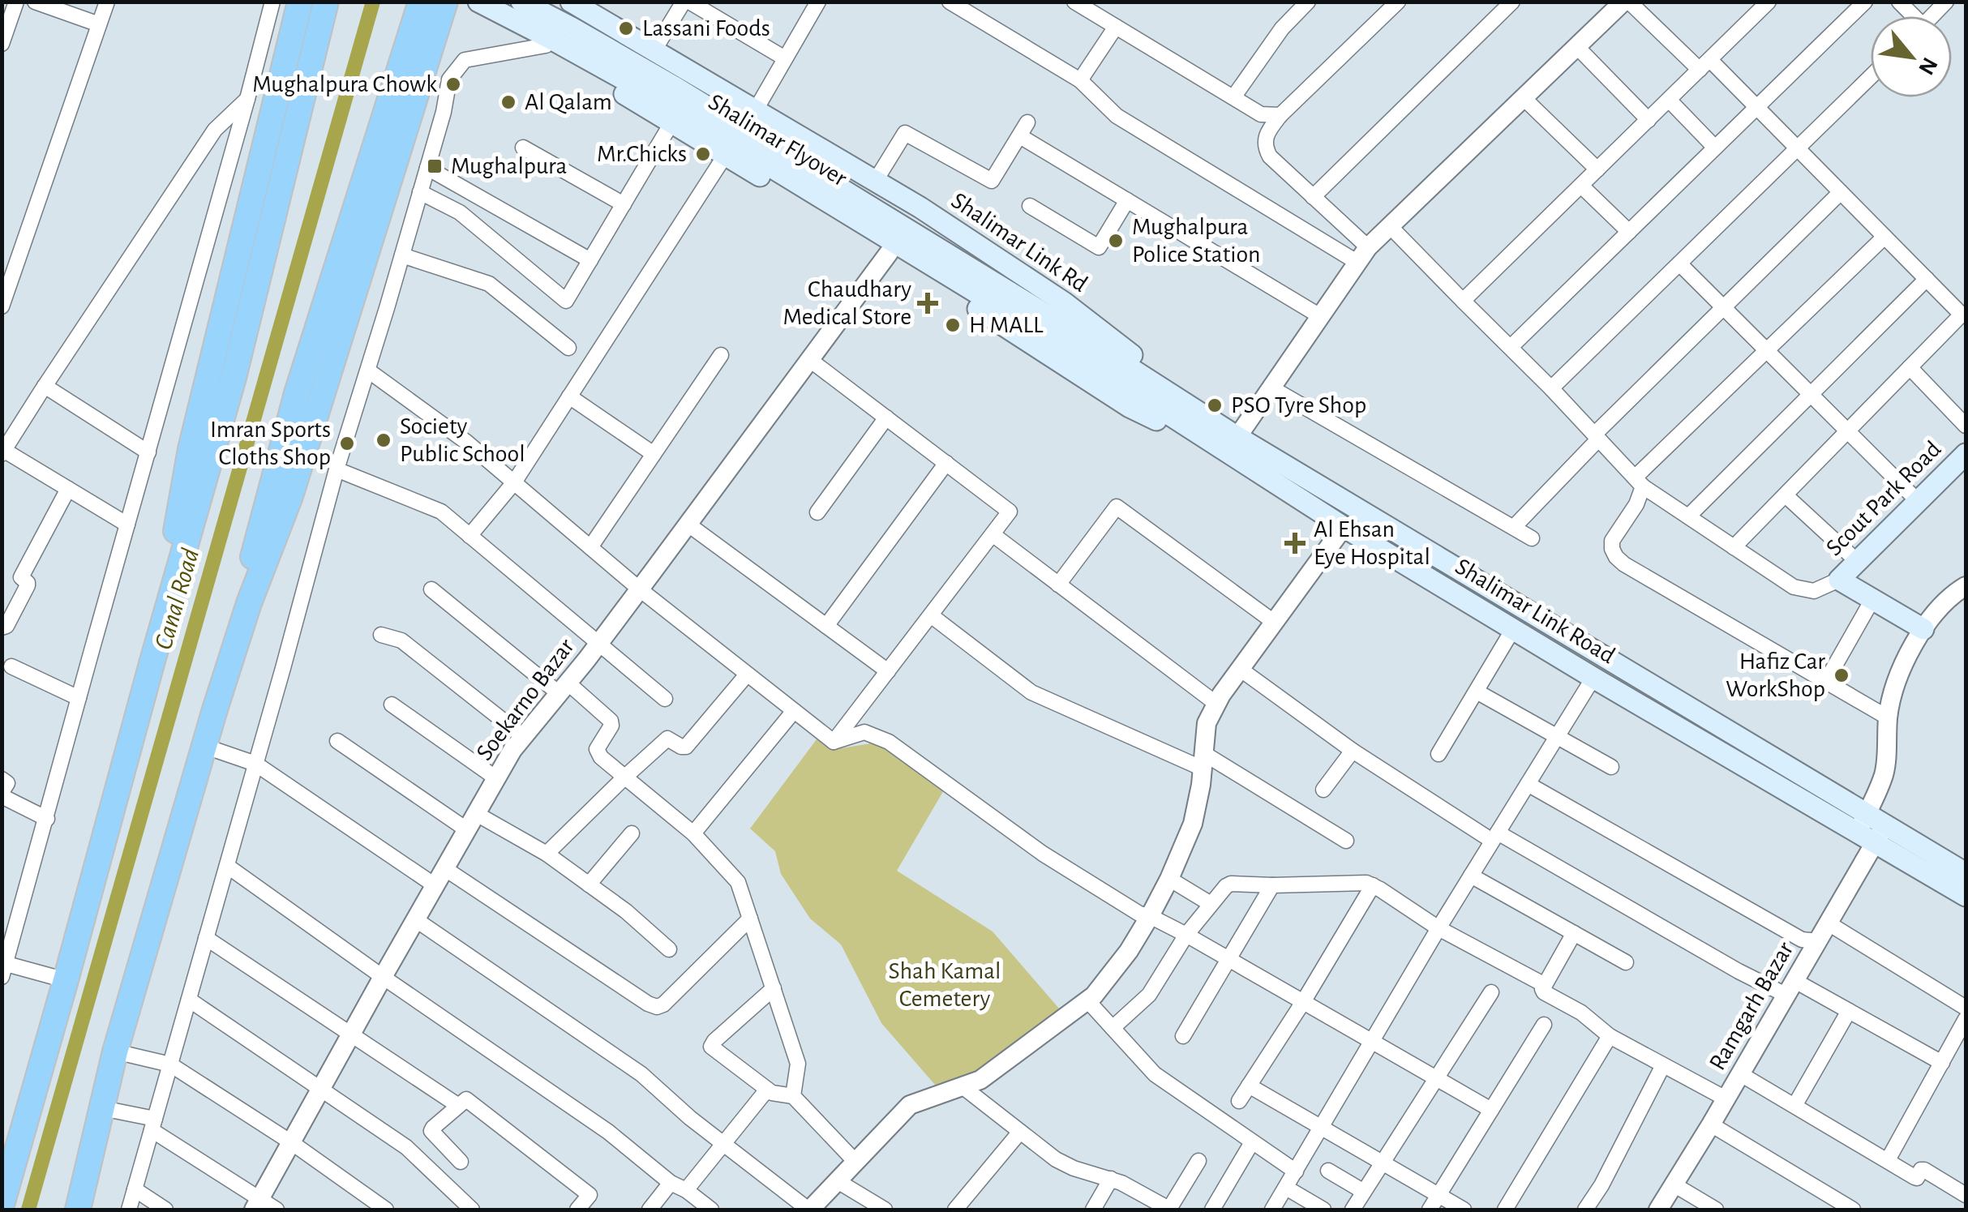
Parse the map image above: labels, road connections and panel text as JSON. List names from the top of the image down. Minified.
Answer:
{"streets":{"main road":["Shalimar Flyover","Shalimar Link Rd","Scout Park Road","Shalimar Link Road"],"street":["Soekarno Bazar","Ramgarh Bazar"]},"crossings":[["Shalimar Flyover","Shalimar Link Rd"],["Shalimar Link Rd","Shalimar Link Road"],["Scout Park Road","Ramgarh Bazar"],["Shalimar Link Road","Ramgarh Bazar"]],"water":["Canal Road"],"parks":["Shah Kamal Cemetery"],"places":{"other":["Lassani Foods","Mughalpura Chowk","Al Qalam","Mr.Chicks","Mughalpura Police Station","H MALL","PSO Tyre Shop","Society Public School","Imran Sports Cloths Shop","Hafiz Car WorkShop"],"transit":["Mughalpura"],"health":["Chaudhary Medical Store","Al Ehsan Eye Hospital"]},"north":"bottom right"}
